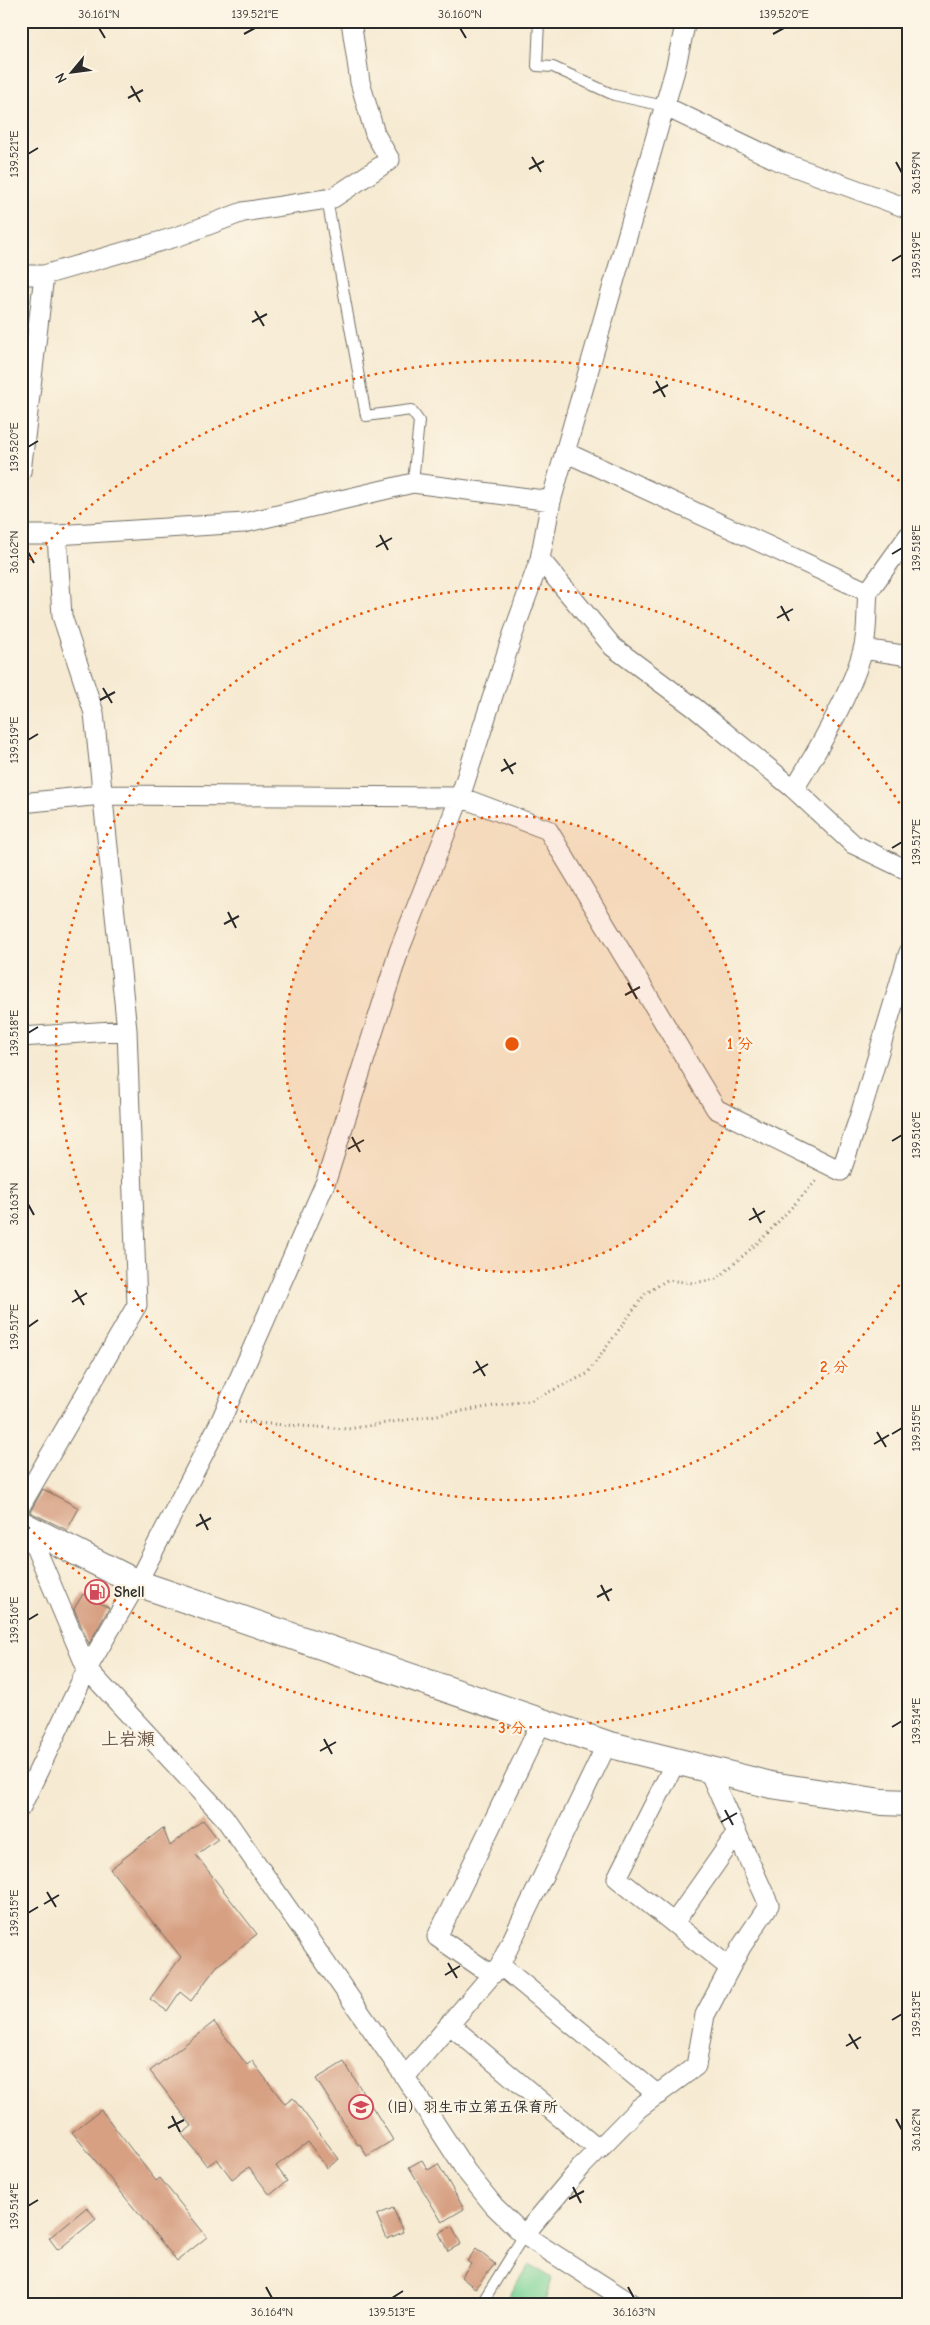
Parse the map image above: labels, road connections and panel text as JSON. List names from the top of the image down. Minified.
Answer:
{"districts":["上岩瀬"],"places":{"fuel station":["Shell"],"school or university":["（旧）羽生市立第五保育所"]},"north":"bottom left","coordinates":["36.161°N","139.521°E","36.160°N","139.520°E","36.159°N","139.519°E","139.518°E","36.162°N","139.517°E","139.516°E","36.163°N","139.515°E","139.514°E","139.513°E","36.164°N"],"rings":["1 分","2 分","3 分"]}
